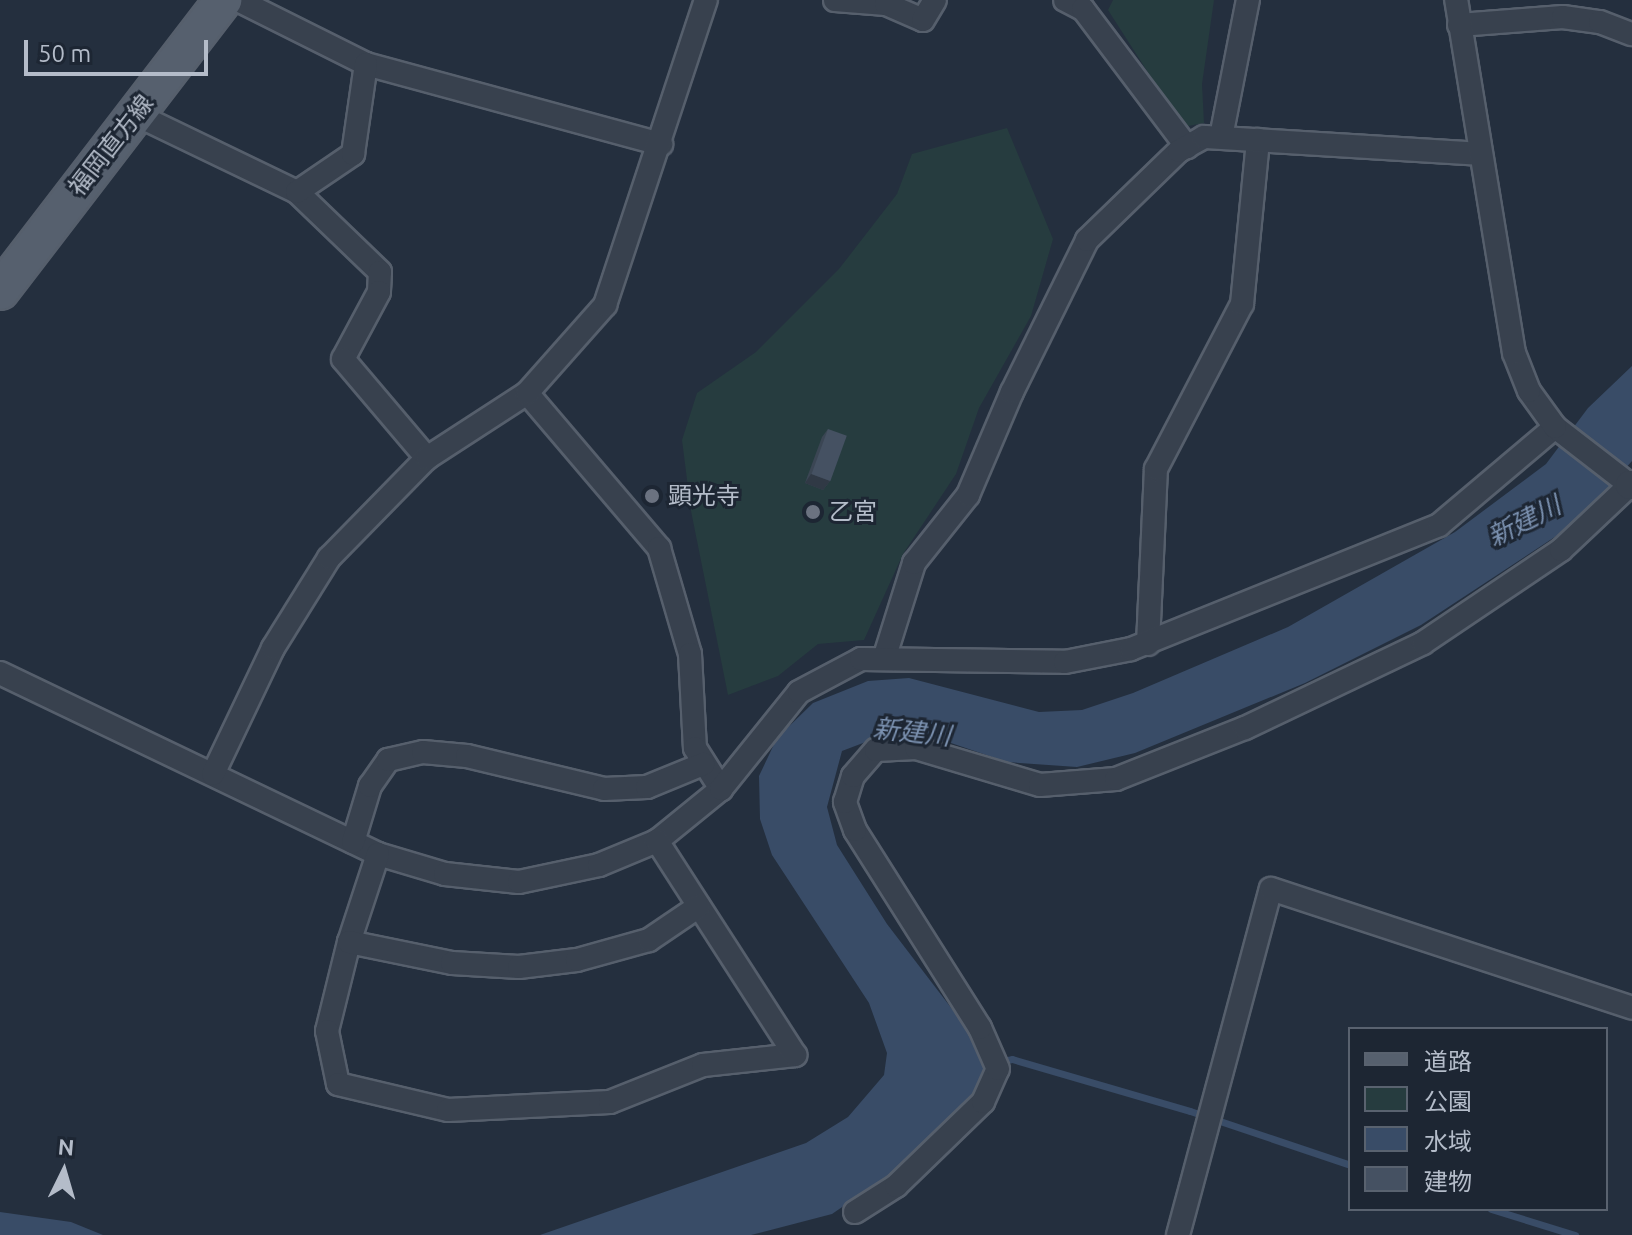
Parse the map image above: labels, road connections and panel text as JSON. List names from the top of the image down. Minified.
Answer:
{"streets":{"main road":["福岡直方線"]},"water":["新建川"],"places":["顕光寺","乙宮"],"legend":["道路","公園","水域","建物"],"scale_bar":"50 m","north":"top"}
